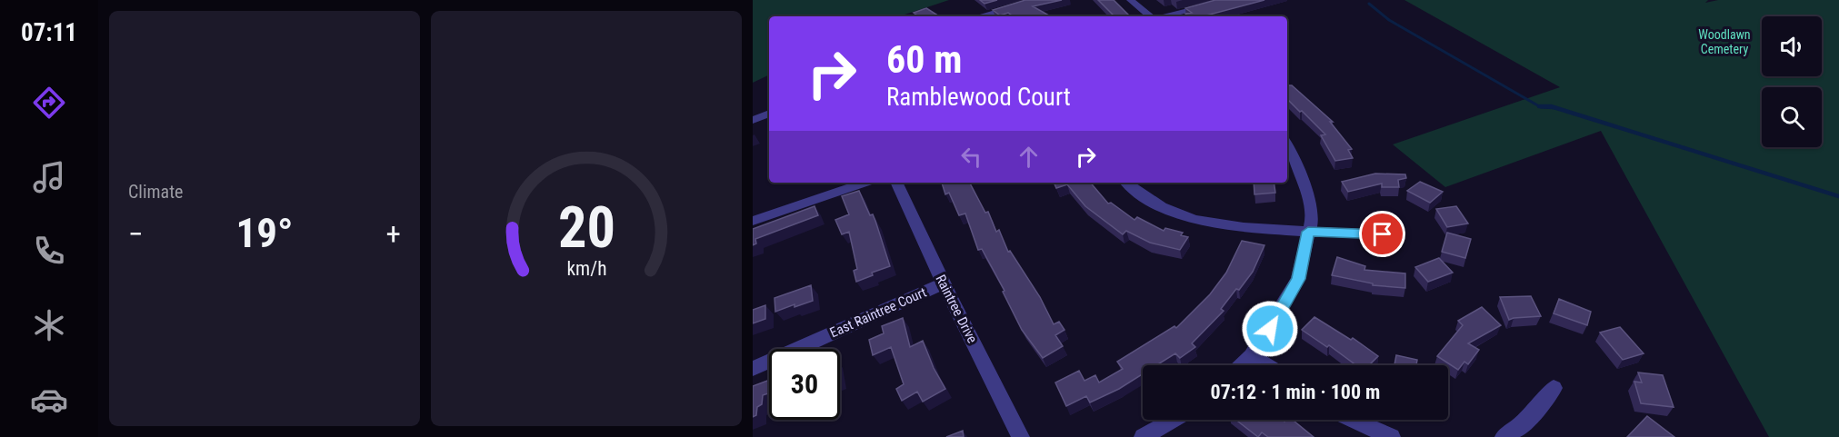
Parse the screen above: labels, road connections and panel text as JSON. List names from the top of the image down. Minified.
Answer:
{"streets":{"street":["Raintree Drive","East Raintree Court"]},"crossings":[["Raintree Drive","East Raintree Court"]],"parks":["Woodlawn Cemetery"],"page":{"tabs":"07:11","tile":"Climate","turn":["60 m","Ramblewood Court"],"heat":["−","19°","+"],"limit":"30","trip":"07:12 · 1 min · 100 m","gauge":["20","km/h"]}}
